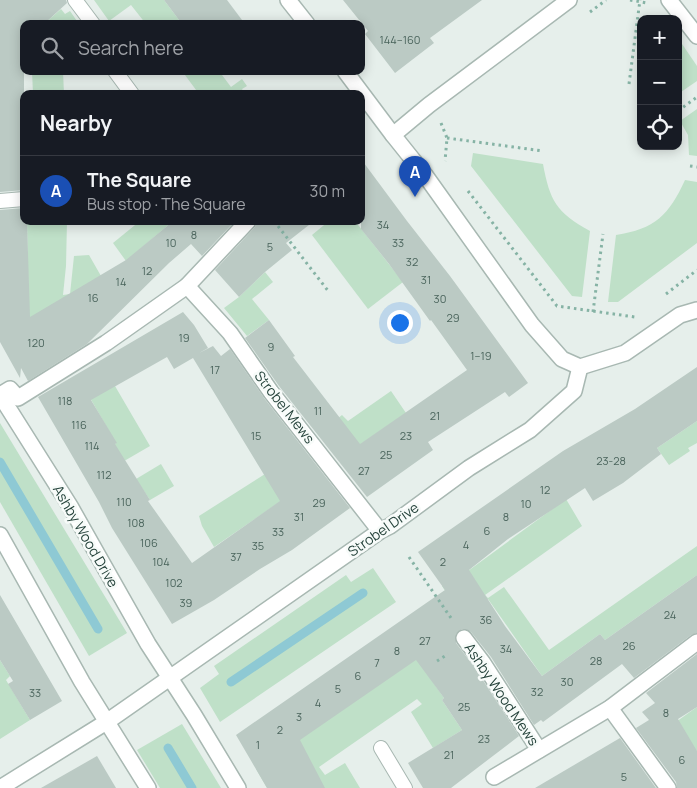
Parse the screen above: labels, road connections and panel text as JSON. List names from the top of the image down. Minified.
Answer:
{"streets":{"street":["Strobel Mews","Strobel Drive","Ashby Wood Drive","Ashby Wood Mews"]},"crossings":[["Strobel Mews","Strobel Drive"],["Strobel Drive","Ashby Wood Drive"]],"house_numbers":["144--160","34","8","10","33","5","32","12","31","14","16","30","29","19","120","9","1--19","17","118","11","21","116","15","23","114","25","23-28","27","112","12","110","29","10","31","8","108","6","33","106","4","35","37","104","2","102","39","24","36","27","26","34","8","28","7","6","30","5","32","33","4","25","8","3","2","23","1","21","6","5"],"page":{"map_buttons":["+","−"],"search":"Search here","heading":"Nearby","list":[{"mark":"A","name":"The Square","note":"Bus stop · The Square","value":"30 m"}],"pins":"A"}}
